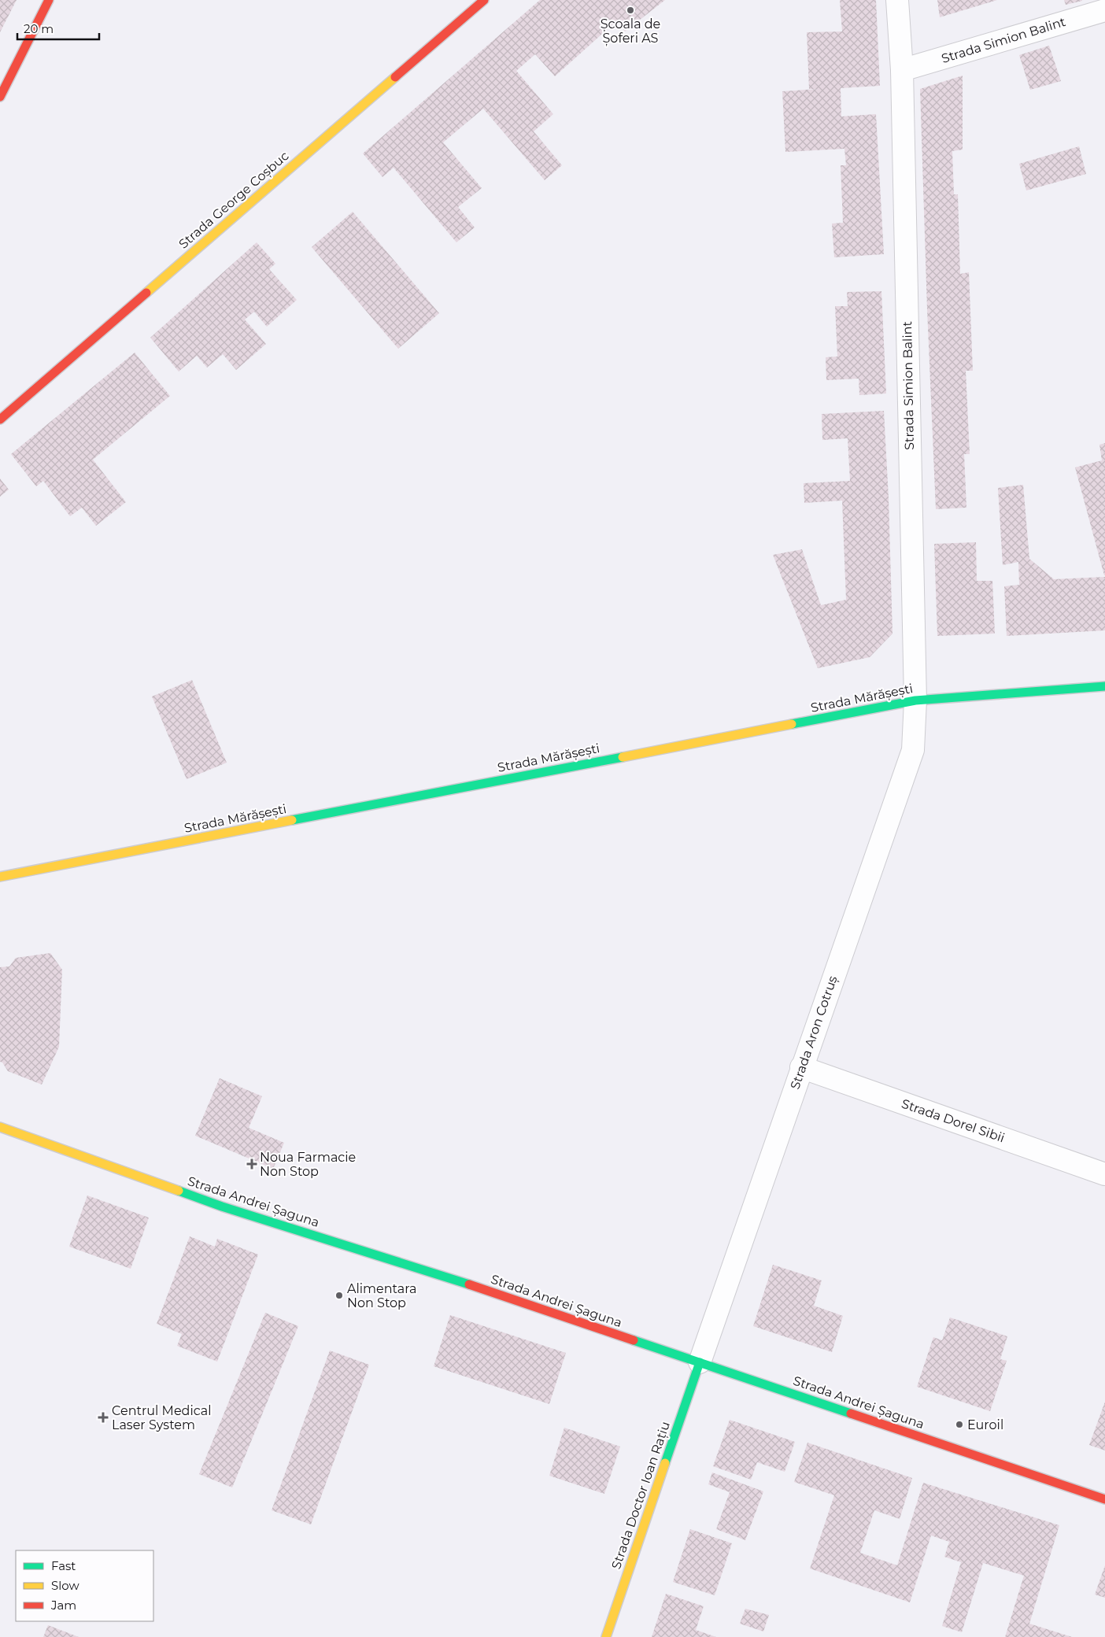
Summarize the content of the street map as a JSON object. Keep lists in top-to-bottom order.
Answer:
{
  "streets": {
    "street": [
      "Strada Simion Balint",
      "Strada George Coșbuc",
      "Strada Mărășești",
      "Strada Aron Cotruș",
      "Strada Dorel Sibii",
      "Strada Andrei Șaguna",
      "Strada Doctor Ioan Rațiu"
    ]
  },
  "crossings": [
    ["Strada Simion Balint", "Strada Mărășești"],
    ["Strada Simion Balint", "Strada Aron Cotruș"],
    ["Strada Mărășești", "Strada Aron Cotruș"],
    ["Strada Aron Cotruș", "Strada Dorel Sibii"],
    ["Strada Aron Cotruș", "Strada Andrei Șaguna"],
    ["Strada Aron Cotruș", "Strada Doctor Ioan Rațiu"],
    ["Strada Andrei Șaguna", "Strada Doctor Ioan Rațiu"]
  ],
  "places": {
    "other": ["Școala de Șoferi AS", "Alimentara Non Stop", "Euroil"],
    "health": ["Noua Farmacie Non Stop", "Centrul Medical Laser System"]
  },
  "legend": ["Fast", "Slow", "Jam"],
  "scale_bar": "20 m"
}
